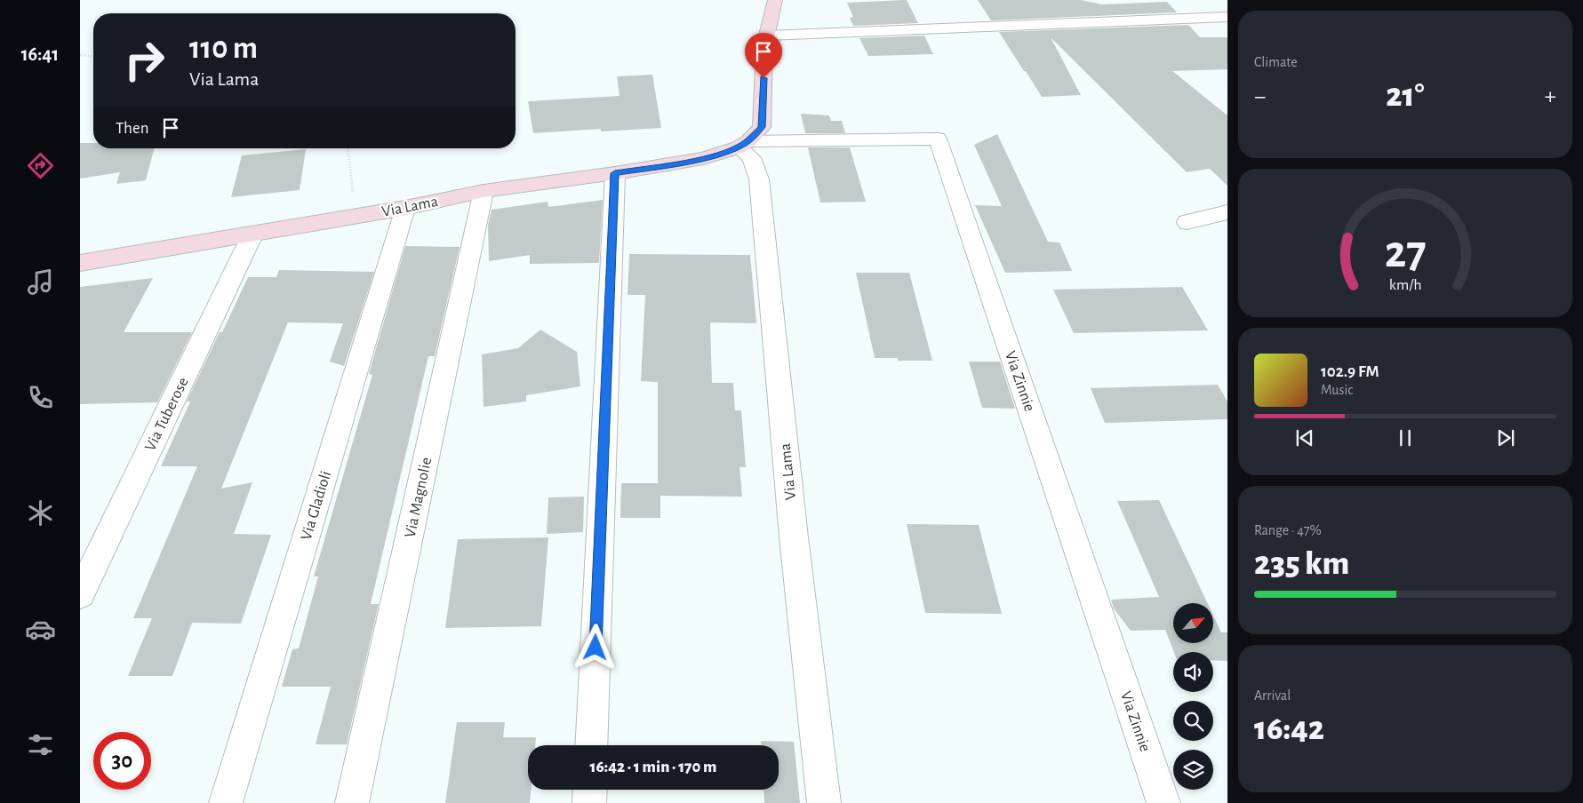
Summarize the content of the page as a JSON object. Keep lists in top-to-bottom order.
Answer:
{
  "streets": {
    "street": [
      "Via Lama",
      "Via Zinnie",
      "Via Tuberose",
      "Via Magnolie",
      "Via Gladioli"
    ]
  },
  "crossings": [
    ["Via Lama", "Via Zinnie"],
    ["Via Lama", "Via Tuberose"],
    ["Via Lama", "Via Magnolie"],
    ["Via Lama", "Via Gladioli"]
  ],
  "north": "top right",
  "page": {
    "tabs": "16:41",
    "tile": [
      "Climate",
      ["Range · 47%", "235 km"],
      ["Arrival", "16:42"]
    ],
    "turn": ["110 m", "Via Lama"],
    "heat": ["−", "21°", "+"],
    "then": "Then",
    "song": ["102.9 FM", "Music"],
    "limit": "30",
    "trip": "16:42 · 1 min · 170 m",
    "gauge": ["27", "km/h"]
  }
}
